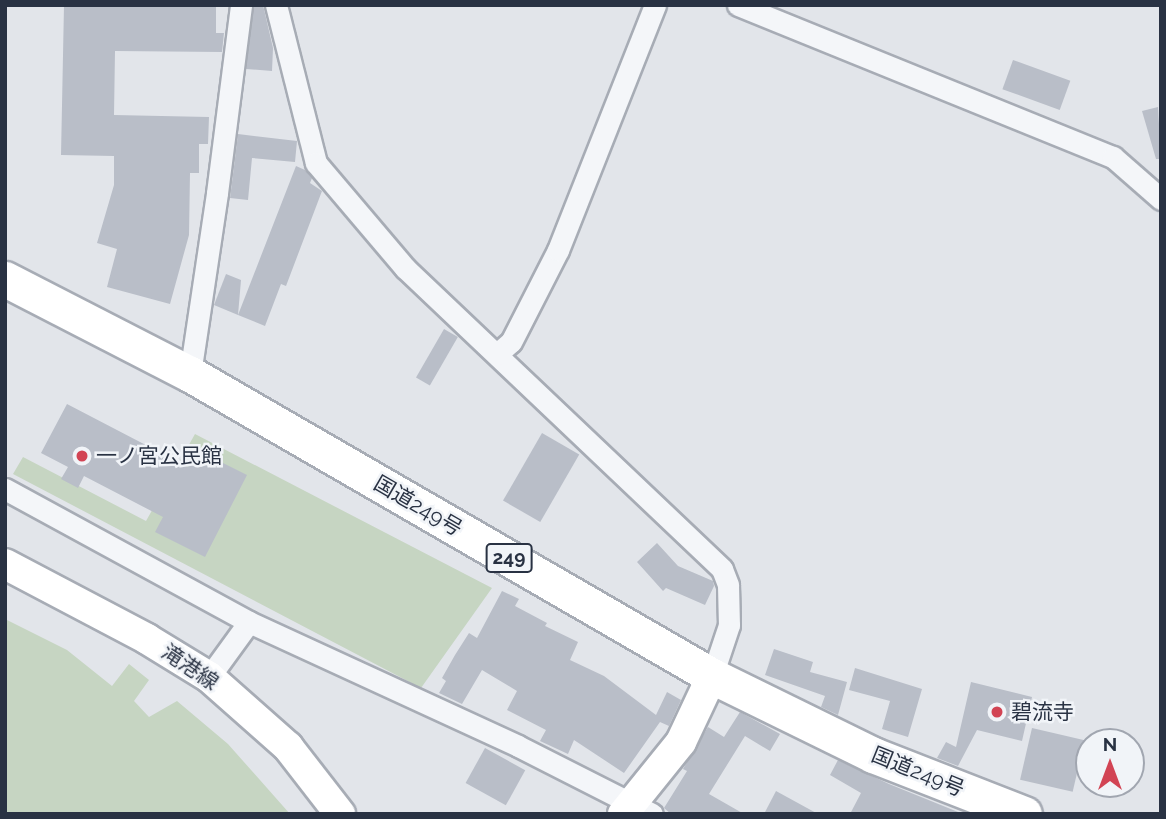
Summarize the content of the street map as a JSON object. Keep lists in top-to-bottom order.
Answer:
{
  "streets": {
    "highway": ["国道249号", "249"],
    "main road": ["滝港線"]
  },
  "places": ["一ノ宮公民館", "碧流寺"],
  "north": "top"
}
